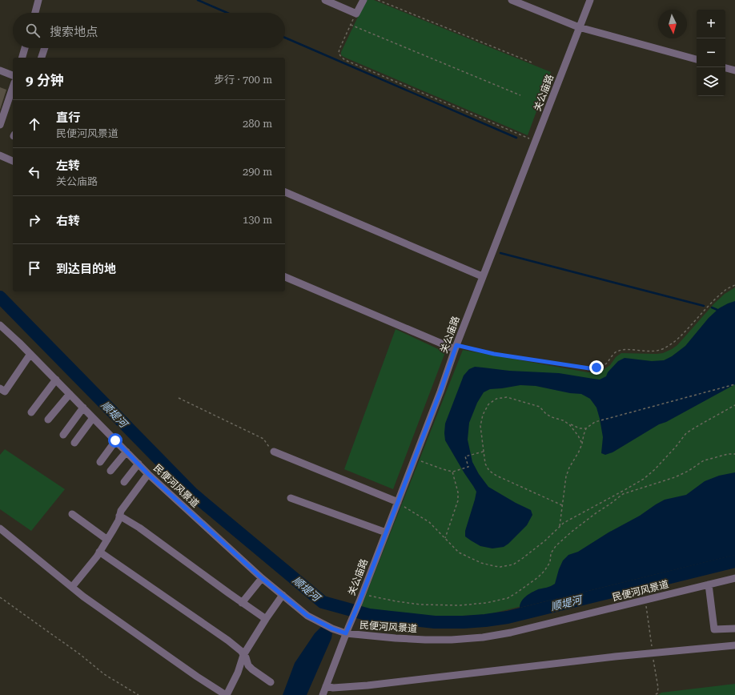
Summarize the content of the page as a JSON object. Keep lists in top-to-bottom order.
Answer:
{
  "streets": {
    "street": ["关公庙路", "民便河风景道"]
  },
  "crossings": [
    ["关公庙路", "民便河风景道"]
  ],
  "water": ["顺堤河"],
  "north": "bottom",
  "page": {
    "map_buttons": ["+", "−"],
    "search": "搜索地点",
    "heading": ["9 分钟", "步行 · 700 m"],
    "list": [
      ["直行", "民便河风景道", "280 m"],
      ["左转", "关公庙路", "290 m"],
      ["右转", "130 m"],
      "到达目的地"
    ]
  }
}
